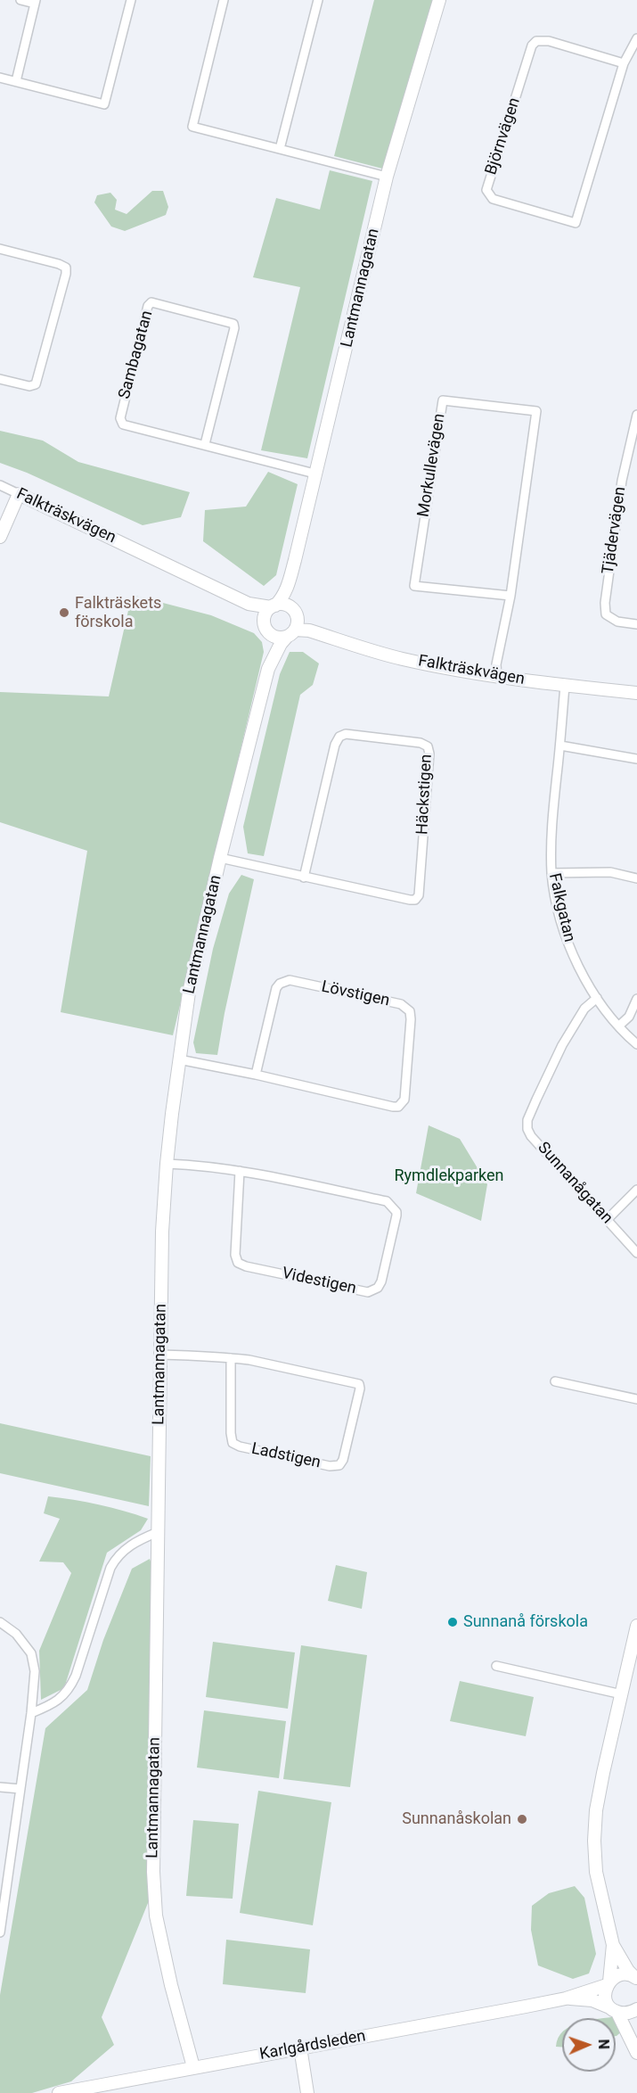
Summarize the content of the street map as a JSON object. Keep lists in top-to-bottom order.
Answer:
{
  "streets": {
    "street": [
      "Björnvägen",
      "Lantmannagatan",
      "Sambagatan",
      "Morkullevägen",
      "Falkträskvägen",
      "Tjädervägen",
      "Häckstigen",
      "Falkgatan",
      "Lövstigen",
      "Sunnanågatan",
      "Videstigen",
      "Ladstigen",
      "Karlgårdsleden"
    ]
  },
  "crossings": [
    ["Lantmannagatan", "Falkträskvägen"],
    ["Lantmannagatan", "Häckstigen"],
    ["Lantmannagatan", "Lövstigen"],
    ["Lantmannagatan", "Videstigen"],
    ["Lantmannagatan", "Ladstigen"],
    ["Lantmannagatan", "Karlgårdsleden"],
    ["Morkullevägen", "Falkträskvägen"],
    ["Falkträskvägen", "Falkgatan"],
    ["Falkgatan", "Sunnanågatan"]
  ],
  "parks": ["Rymdlekparken"],
  "places": ["Falkträskets förskola", "Sunnanå förskola", "Sunnanåskolan"],
  "north": "right"
}
